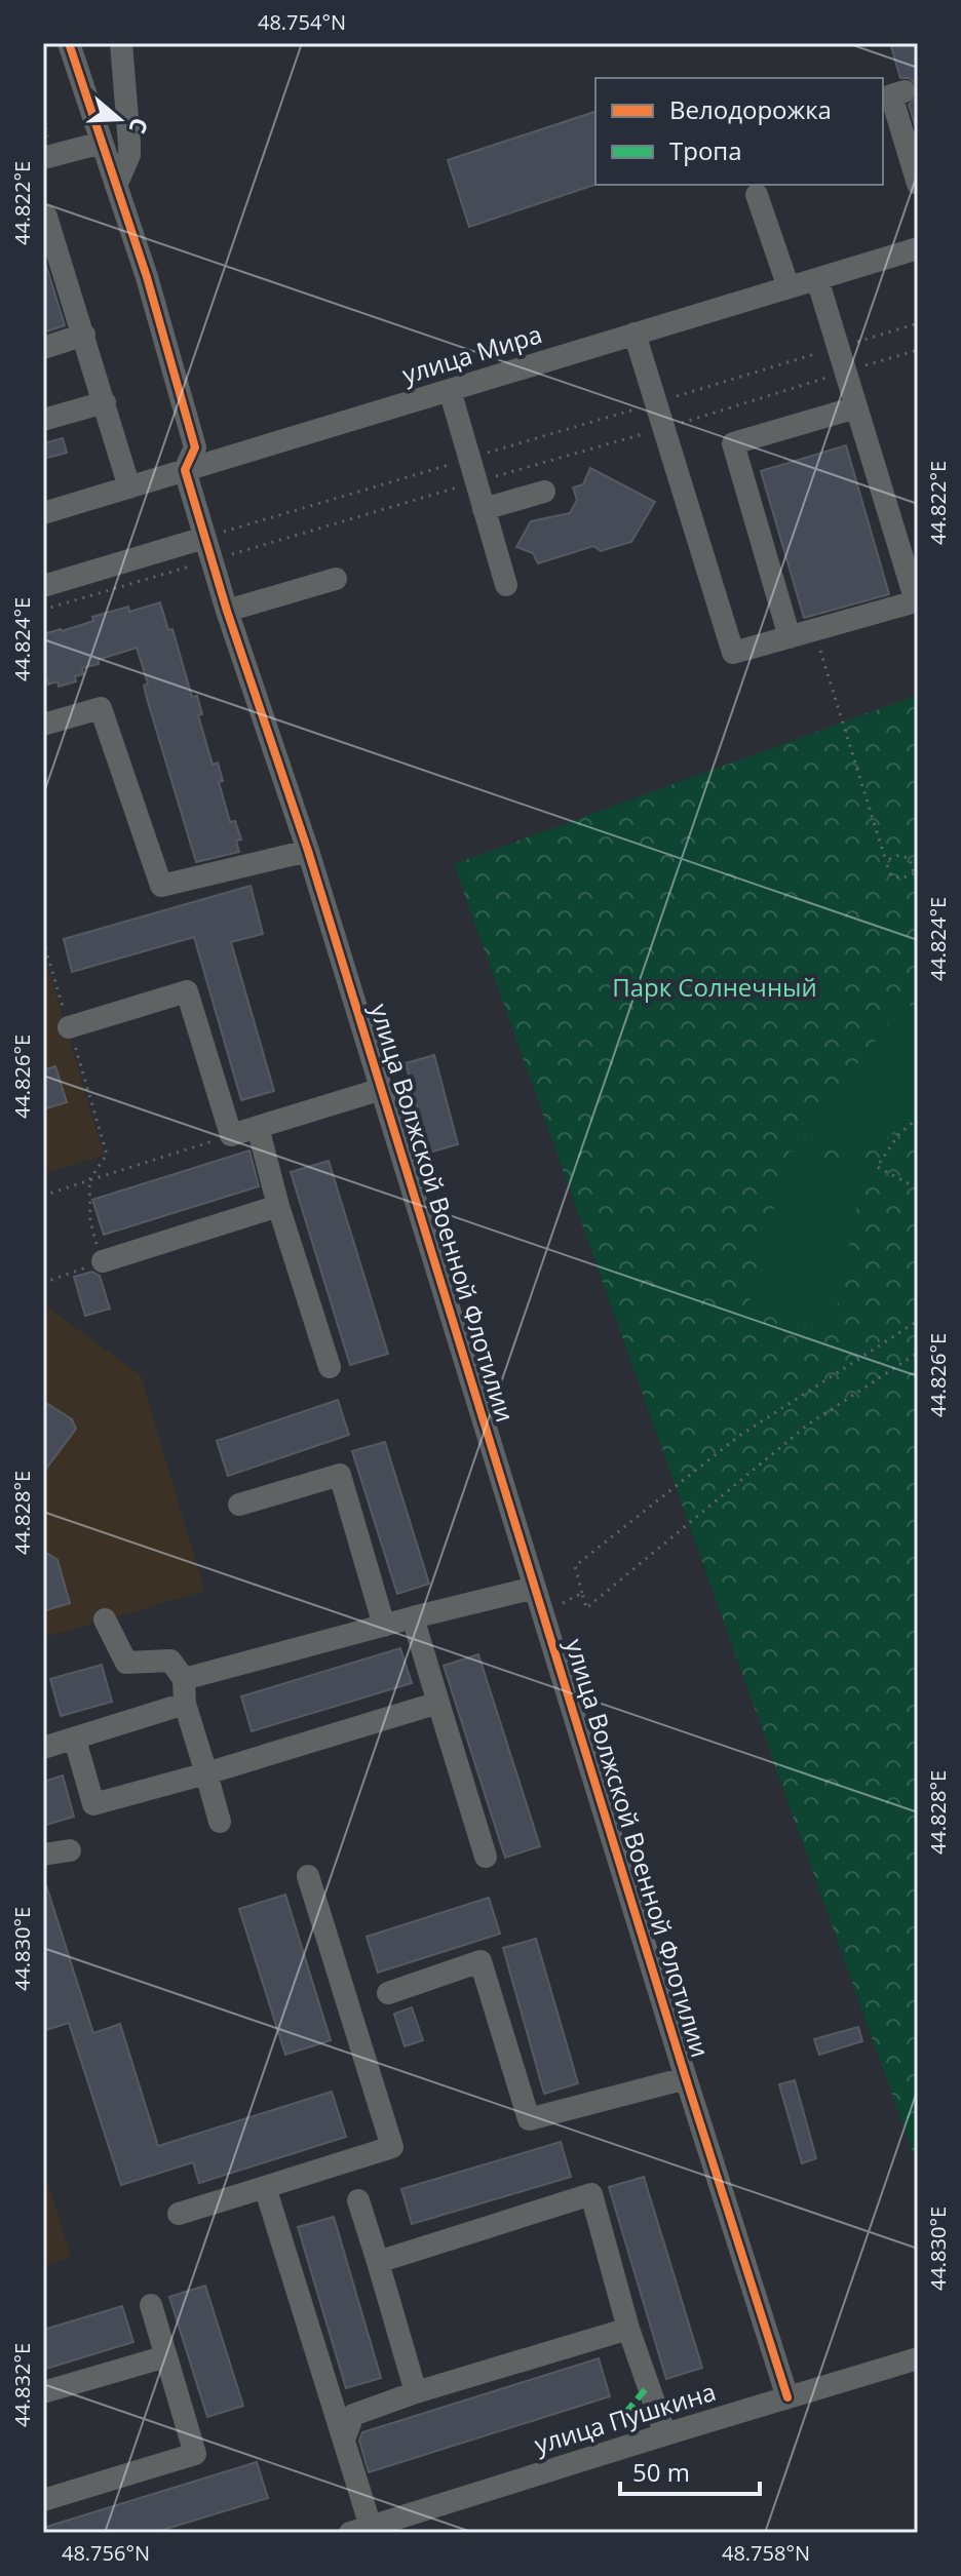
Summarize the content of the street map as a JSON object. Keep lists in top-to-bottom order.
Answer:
{
  "streets": {
    "street": ["улица Мира", "улица Волжской Военной Флотилии", "улица Пушкина"]
  },
  "crossings": [
    ["улица Мира", "улица Волжской Военной Флотилии"],
    ["улица Волжской Военной Флотилии", "улица Пушкина"]
  ],
  "parks": ["Парк Солнечный"],
  "legend": ["Велодорожка", "Тропа"],
  "scale_bar": "50 m",
  "north": "right",
  "coordinates": [
    "48.754°N",
    "44.822°E",
    "44.824°E",
    "44.826°E",
    "44.828°E",
    "44.830°E",
    "44.832°E",
    "48.756°N",
    "48.758°N"
  ]
}
